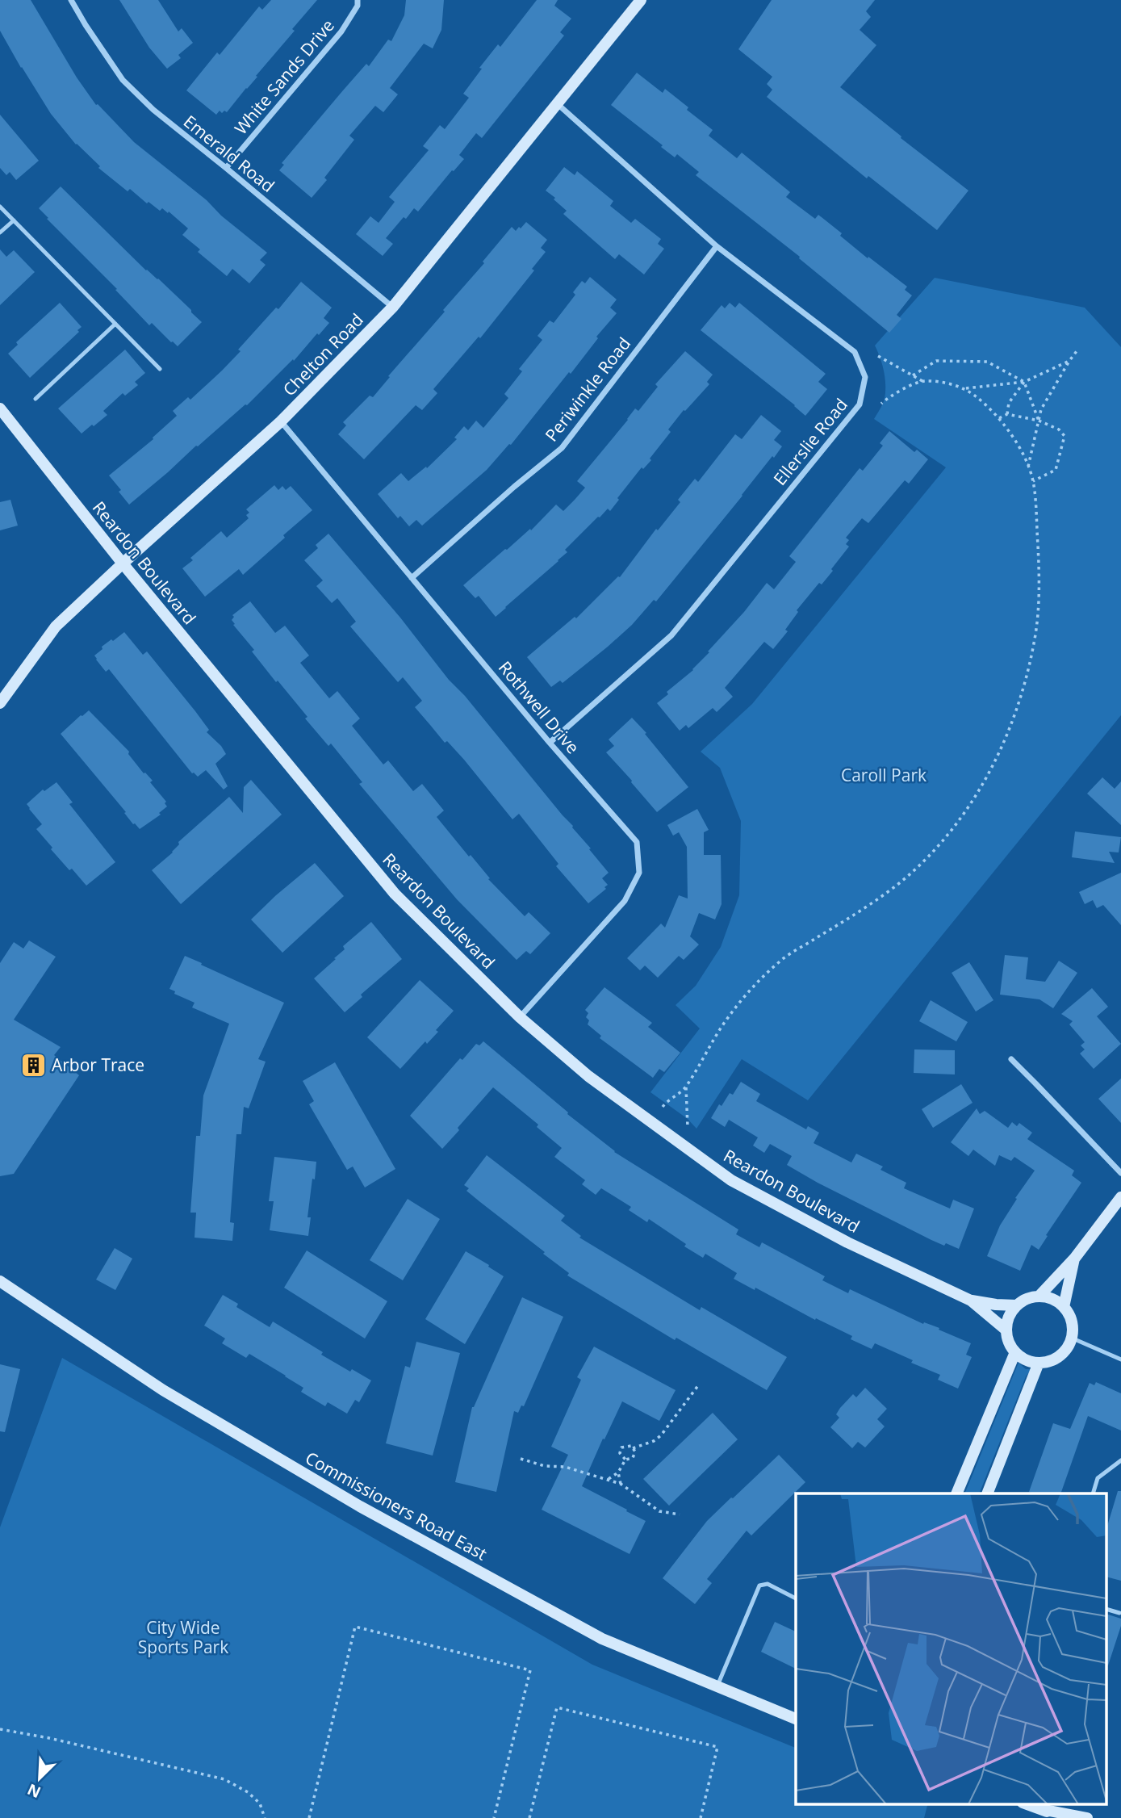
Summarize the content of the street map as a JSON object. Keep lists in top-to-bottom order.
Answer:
{
  "streets": {
    "street": [
      "White Sands Drive",
      "Emerald Road",
      "Chelton Road",
      "Periwinkle Road",
      "Ellerslie Road",
      "Reardon Boulevard",
      "Rothwell Drive",
      "Commissioners Road East"
    ]
  },
  "crossings": [
    ["White Sands Drive", "Emerald Road"],
    ["Emerald Road", "Chelton Road"],
    ["Chelton Road", "Ellerslie Road"],
    ["Chelton Road", "Reardon Boulevard"],
    ["Chelton Road", "Rothwell Drive"],
    ["Periwinkle Road", "Ellerslie Road"],
    ["Periwinkle Road", "Rothwell Drive"],
    ["Ellerslie Road", "Rothwell Drive"],
    ["Reardon Boulevard", "Rothwell Drive"]
  ],
  "parks": ["Caroll Park", "City Wide Sports Park"],
  "places": {
    "building": ["Arbor Trace"]
  },
  "north": "bottom left"
}
